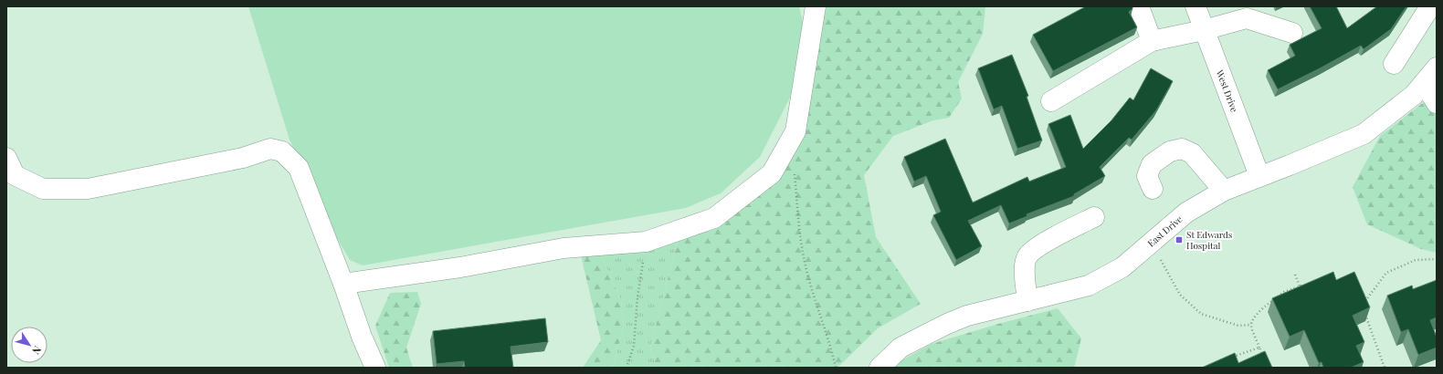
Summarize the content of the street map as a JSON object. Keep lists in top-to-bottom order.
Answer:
{
  "streets": {
    "street": ["West Drive", "East Drive"]
  },
  "crossings": [
    ["West Drive", "East Drive"]
  ],
  "places": {
    "transit": ["St Edwards Hospital"]
  },
  "north": "bottom right"
}
